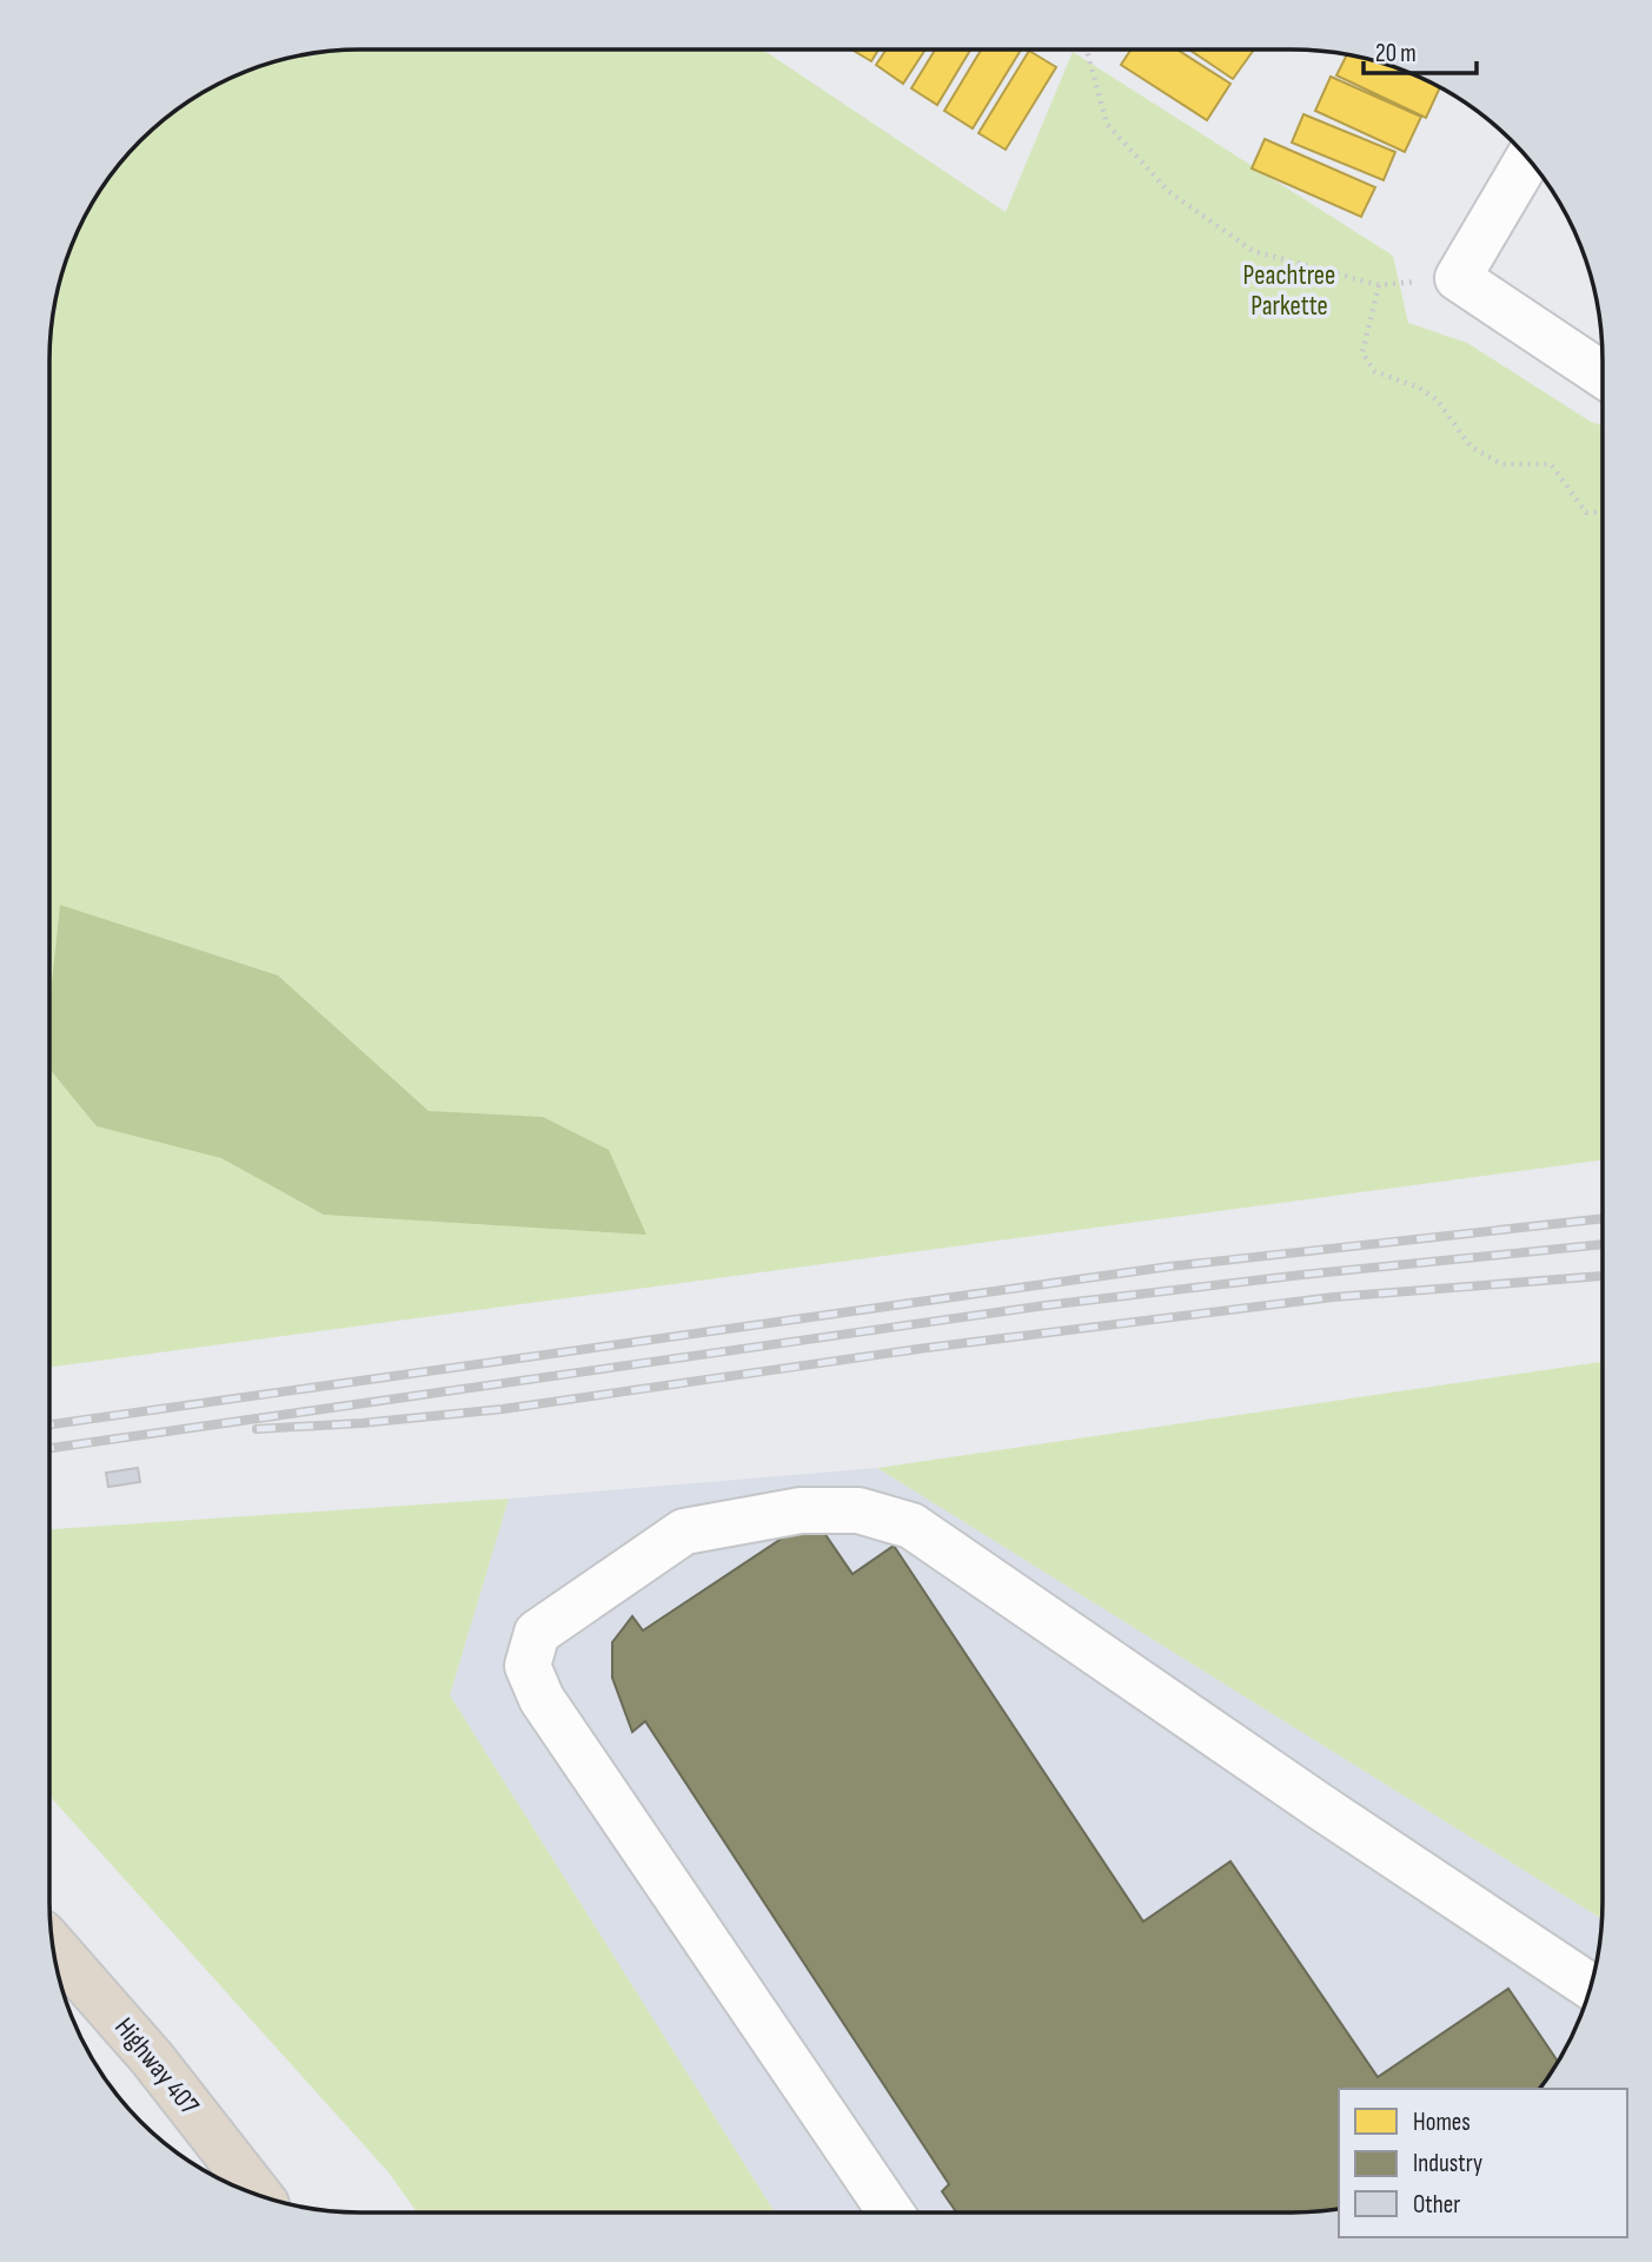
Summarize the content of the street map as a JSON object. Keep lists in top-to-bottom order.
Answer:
{
  "streets": {
    "highway": ["Highway 407"]
  },
  "parks": ["Peachtree Parkette"],
  "legend": ["Homes", "Industry", "Other"],
  "scale_bar": "20 m"
}
